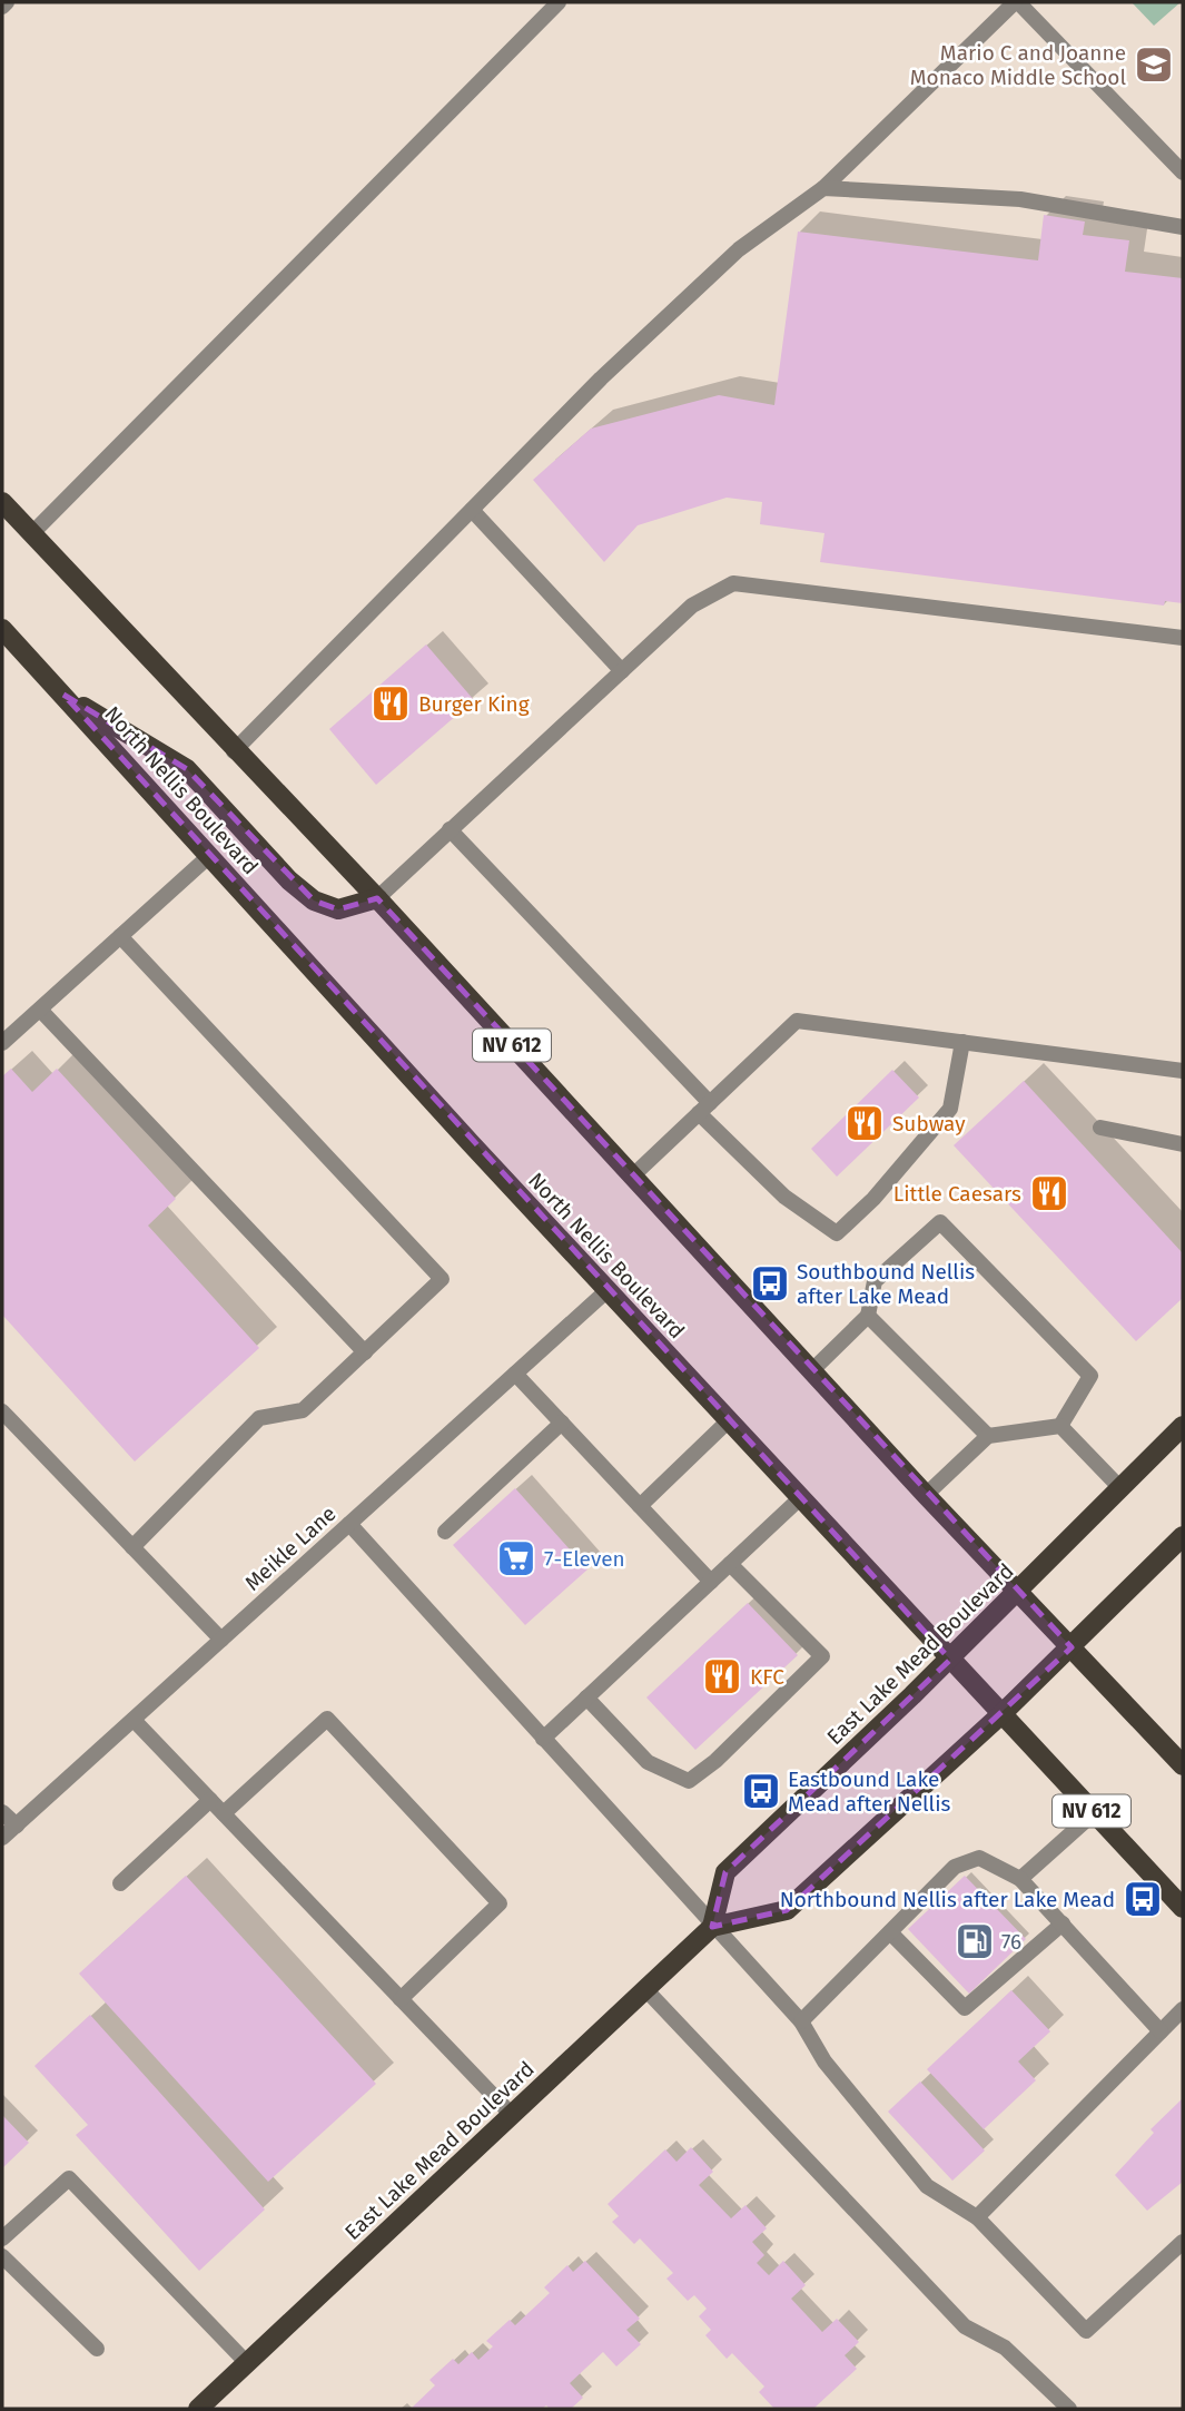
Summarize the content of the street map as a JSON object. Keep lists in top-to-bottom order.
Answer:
{
  "streets": {
    "main road": ["North Nellis Boulevard", "NV 612", "East Lake Mead Boulevard"],
    "street": ["Meikle Lane"]
  },
  "crossings": [
    ["North Nellis Boulevard", "Meikle Lane"],
    ["North Nellis Boulevard", "East Lake Mead Boulevard"],
    ["NV 612", "East Lake Mead Boulevard"]
  ],
  "places": {
    "school or university": ["Mario C and Joanne Monaco Middle School"],
    "restaurant": [
      "Burger King",
      "Subway",
      "Little Caesars",
      "KFC"
    ],
    "bus stop": ["Southbound Nellis after Lake Mead", "Eastbound Lake Mead after Nellis", "Northbound Nellis after Lake Mead"],
    "supermarket": ["7-Eleven"],
    "fuel station": ["76"]
  }
}
